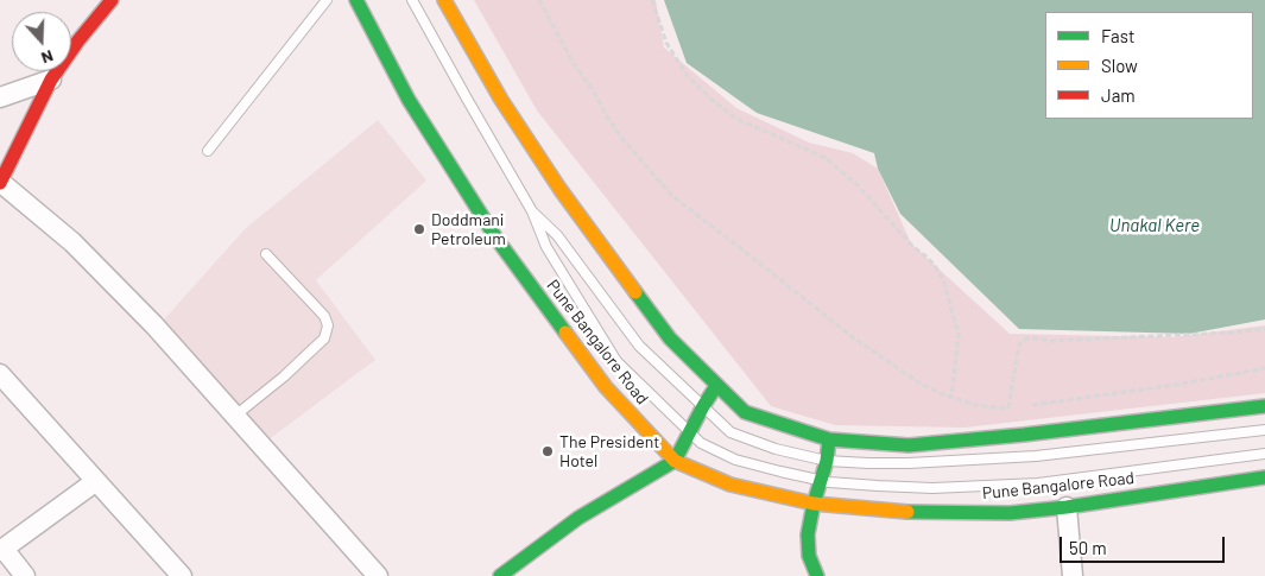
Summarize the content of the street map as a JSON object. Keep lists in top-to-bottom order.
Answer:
{
  "streets": {
    "main road": ["Pune Bangalore Road"]
  },
  "water": ["Unakal Kere"],
  "places": ["Doddmani Petroleum", "The President Hotel"],
  "legend": ["Fast", "Slow", "Jam"],
  "scale_bar": "50 m",
  "north": "bottom"
}
